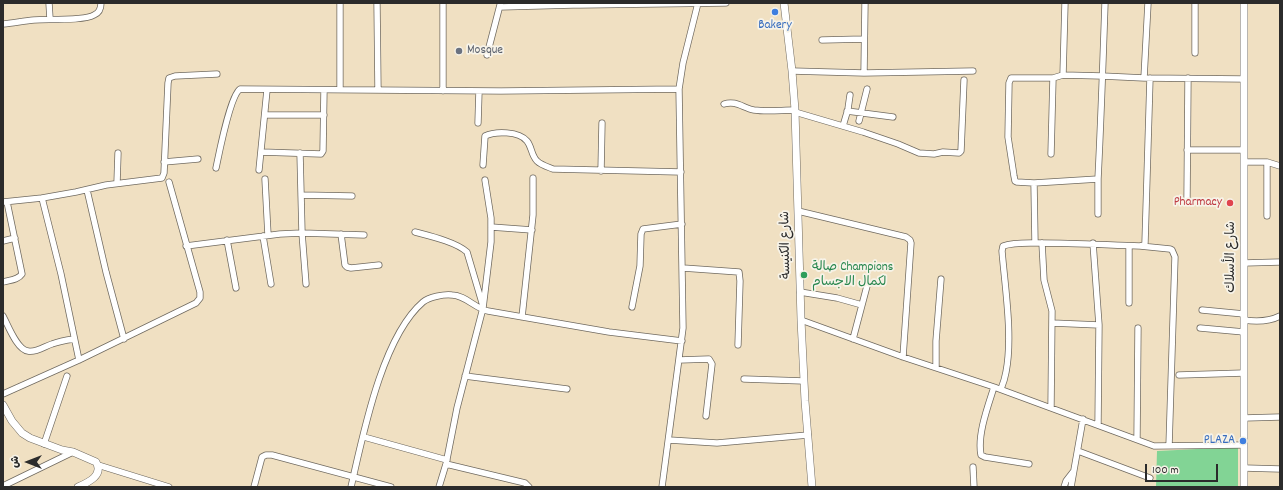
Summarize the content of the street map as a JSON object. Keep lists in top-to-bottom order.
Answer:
{
  "streets": {
    "street": ["شارع الكنيسة", "شارع الأسلاك"]
  },
  "places": [
    "Bakery",
    "Mosque",
    "Pharmacy",
    "صالة Champions لكمال الاجسام",
    "PLAZA"
  ],
  "scale_bar": "100 m",
  "north": "left"
}
